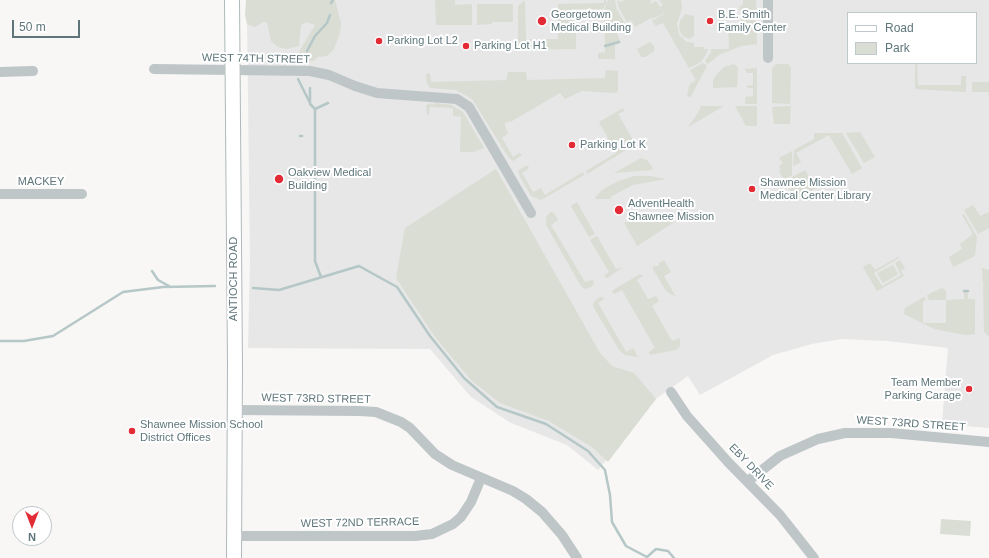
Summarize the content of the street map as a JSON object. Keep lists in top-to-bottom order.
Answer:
{
  "streets": {
    "main road": ["ANTIOCH ROAD"],
    "street": [
      "WEST 74TH STREET",
      "MACKEY",
      "WEST 73RD STREET",
      "EBY DRIVE",
      "WEST 72ND TERRACE"
    ]
  },
  "crossings": [
    ["WEST 74TH STREET", "ANTIOCH ROAD"],
    ["ANTIOCH ROAD", "WEST 73RD STREET"],
    ["ANTIOCH ROAD", "WEST 72ND TERRACE"],
    ["WEST 73RD STREET", "EBY DRIVE"],
    ["WEST 73RD STREET", "WEST 72ND TERRACE"]
  ],
  "places": [
    "Georgetown Medical Building",
    "B.E. Smith Family Center",
    "Parking Lot L2",
    "Parking Lot H1",
    "Parking Lot K",
    "Oakview Medical Building",
    "Shawnee Mission Medical Center Library",
    "AdventHealth Shawnee Mission",
    "Team Member Parking Carage",
    "Shawnee Mission School District Offices"
  ],
  "legend": ["Road", "Park"],
  "scale_bar": "50 m",
  "north": "bottom"
}
